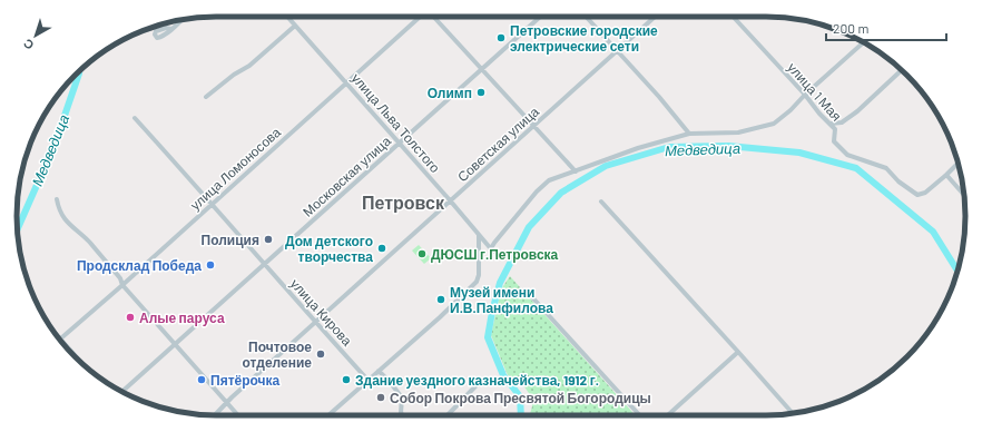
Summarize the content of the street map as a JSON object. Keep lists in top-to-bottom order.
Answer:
{
  "streets": {
    "street": [
      "улица 1 Мая",
      "улица Льва Толстого",
      "Советская улица",
      "улица Ломоносова",
      "Московская улица",
      "улица Кирова"
    ]
  },
  "crossings": [
    ["улица Льва Толстого", "Советская улица"],
    ["улица Льва Толстого", "улица Ломоносова"],
    ["улица Льва Толстого", "Московская улица"],
    ["Советская улица", "улица Кирова"],
    ["улица Ломоносова", "улица Кирова"],
    ["Московская улица", "улица Кирова"]
  ],
  "districts": ["Петровск"],
  "water": ["Медведица"],
  "places": [
    "Петровские городские электрические сети",
    "Олимп",
    "Полиция",
    "Дом детского творчества",
    "ДЮСШ г.Петровска",
    "Продсклад Победа",
    "Музей имени И.В.Панфилова",
    "Алые паруса",
    "Почтовое отделение",
    "Пятёрочка",
    "Здание уездного казначейства, 1912 г.",
    "Собор Покрова Пресвятой Богородицы"
  ],
  "scale_bar": "200 m",
  "north": "bottom left"
}
